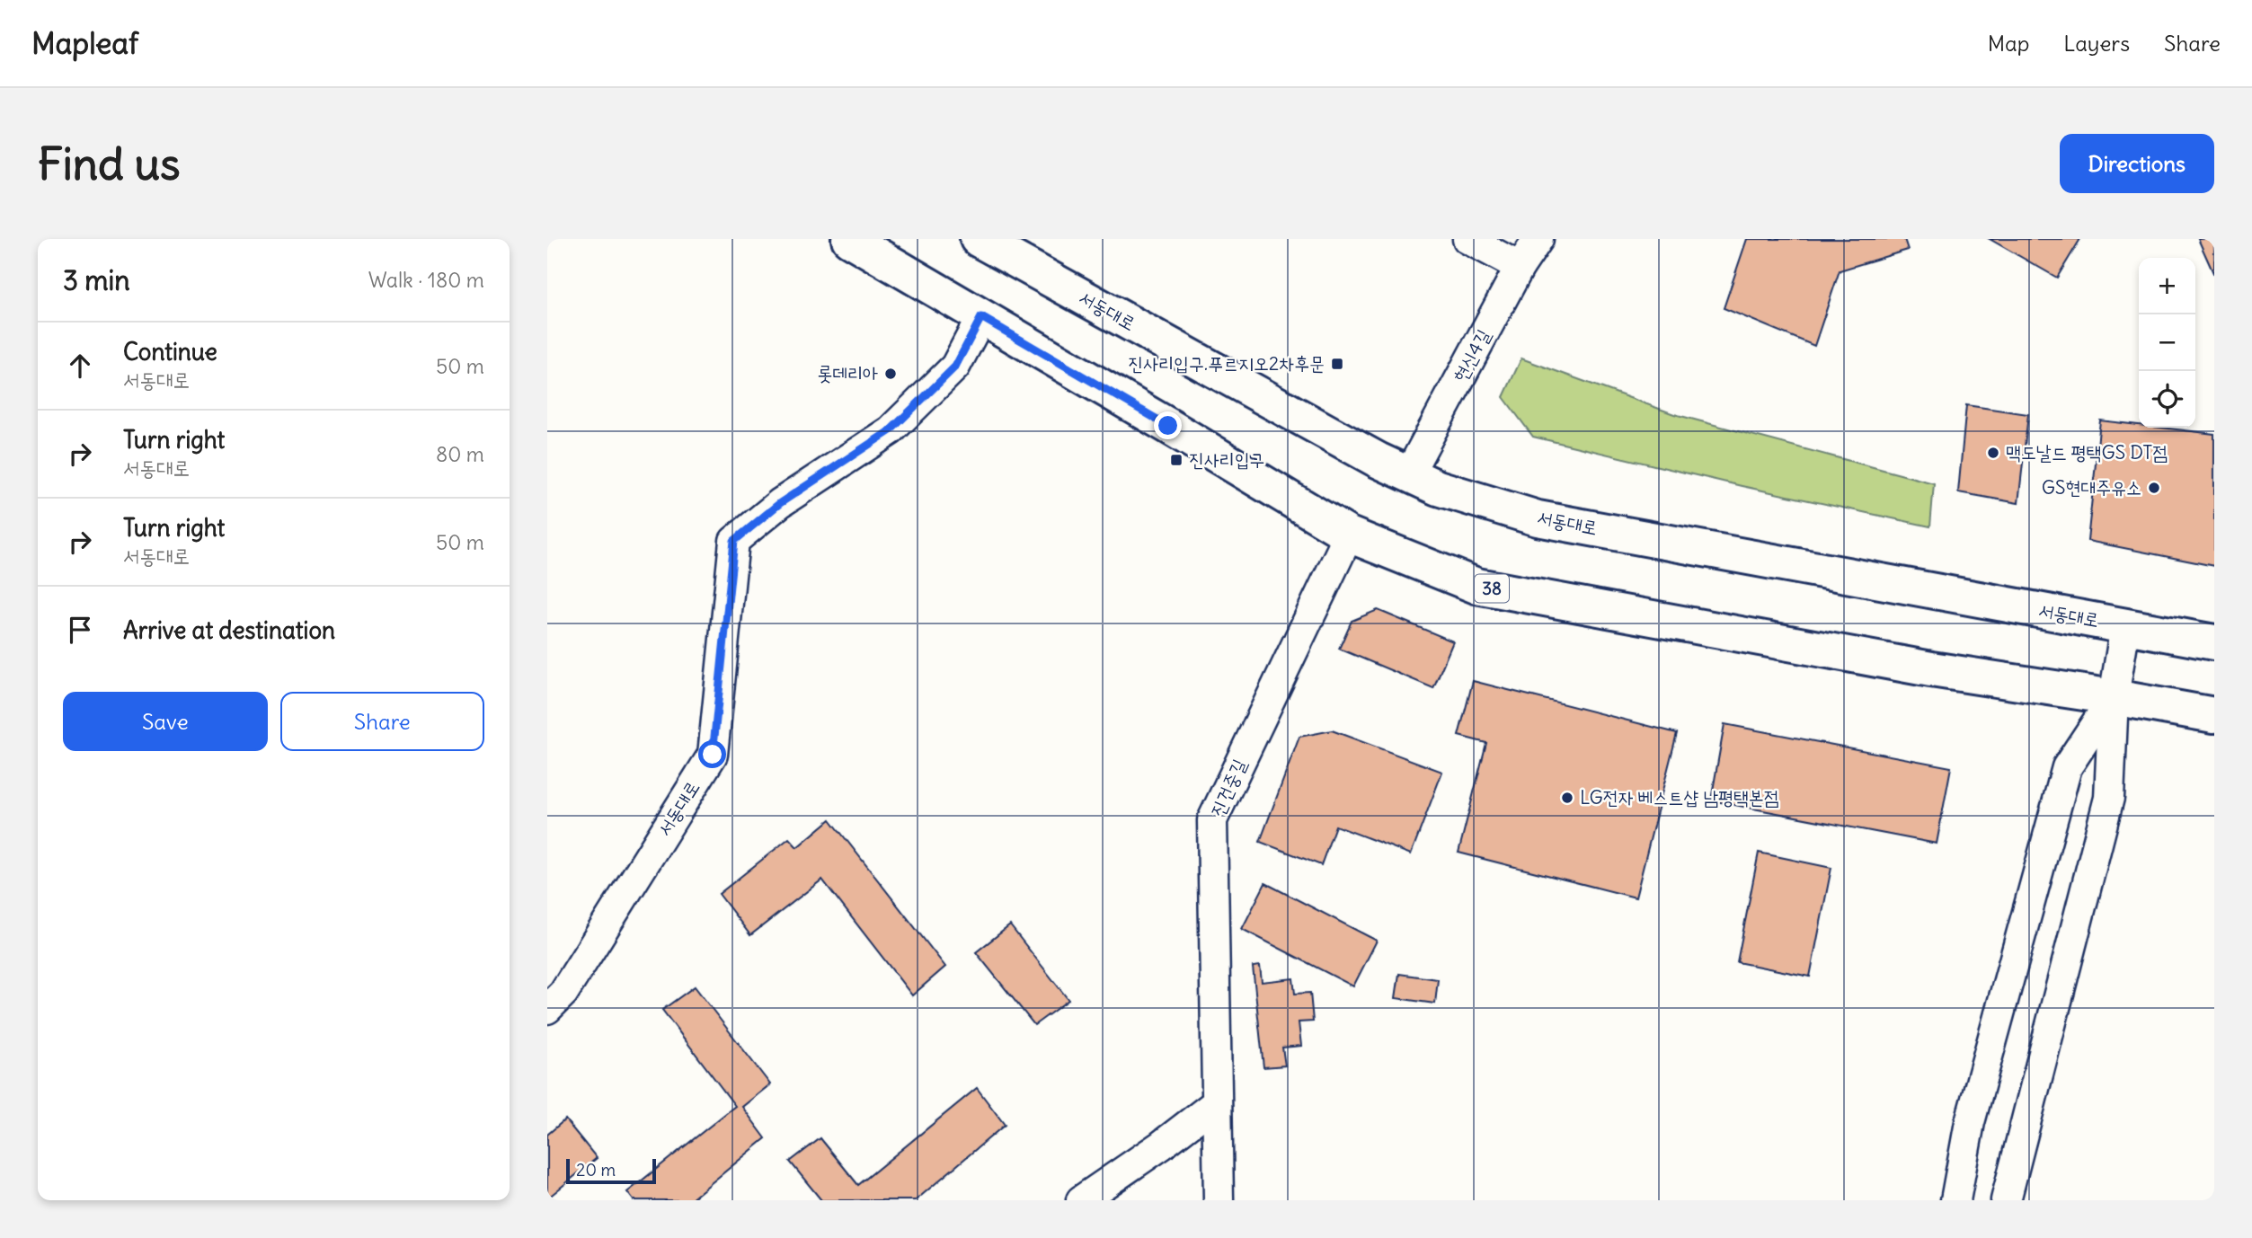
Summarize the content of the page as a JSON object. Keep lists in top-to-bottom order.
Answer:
{
  "streets": {
    "main road": ["서동대로", "38"],
    "street": ["현신4길", "진건중길"]
  },
  "crossings": [
    ["서동대로", "현신4길"],
    ["서동대로", "38"],
    ["38", "진건중길"]
  ],
  "places": {
    "transit": ["진사리입구.푸르지오2차후문", "진사리입구"],
    "other": [
      "롯데리아",
      "맥도날드 평택GS DT점",
      "GS현대주유소",
      "LG전자 베스트샵 남평택본점"
    ]
  },
  "scale_bar": "20 m",
  "page": {
    "header": "Mapleaf",
    "nav": ["Map", "Layers", "Share"],
    "buttons": [
      "Directions",
      ["Save", "Share"]
    ],
    "title": "Find us",
    "heading": ["3 min", "Walk · 180 m"],
    "map_buttons": ["+", "−"],
    "list": [
      ["Continue", "서동대로", "50 m"],
      ["Turn right", "서동대로", "80 m"],
      ["Turn right", "서동대로", "50 m"],
      "Arrive at destination"
    ],
    "scale": "20 m"
  }
}
